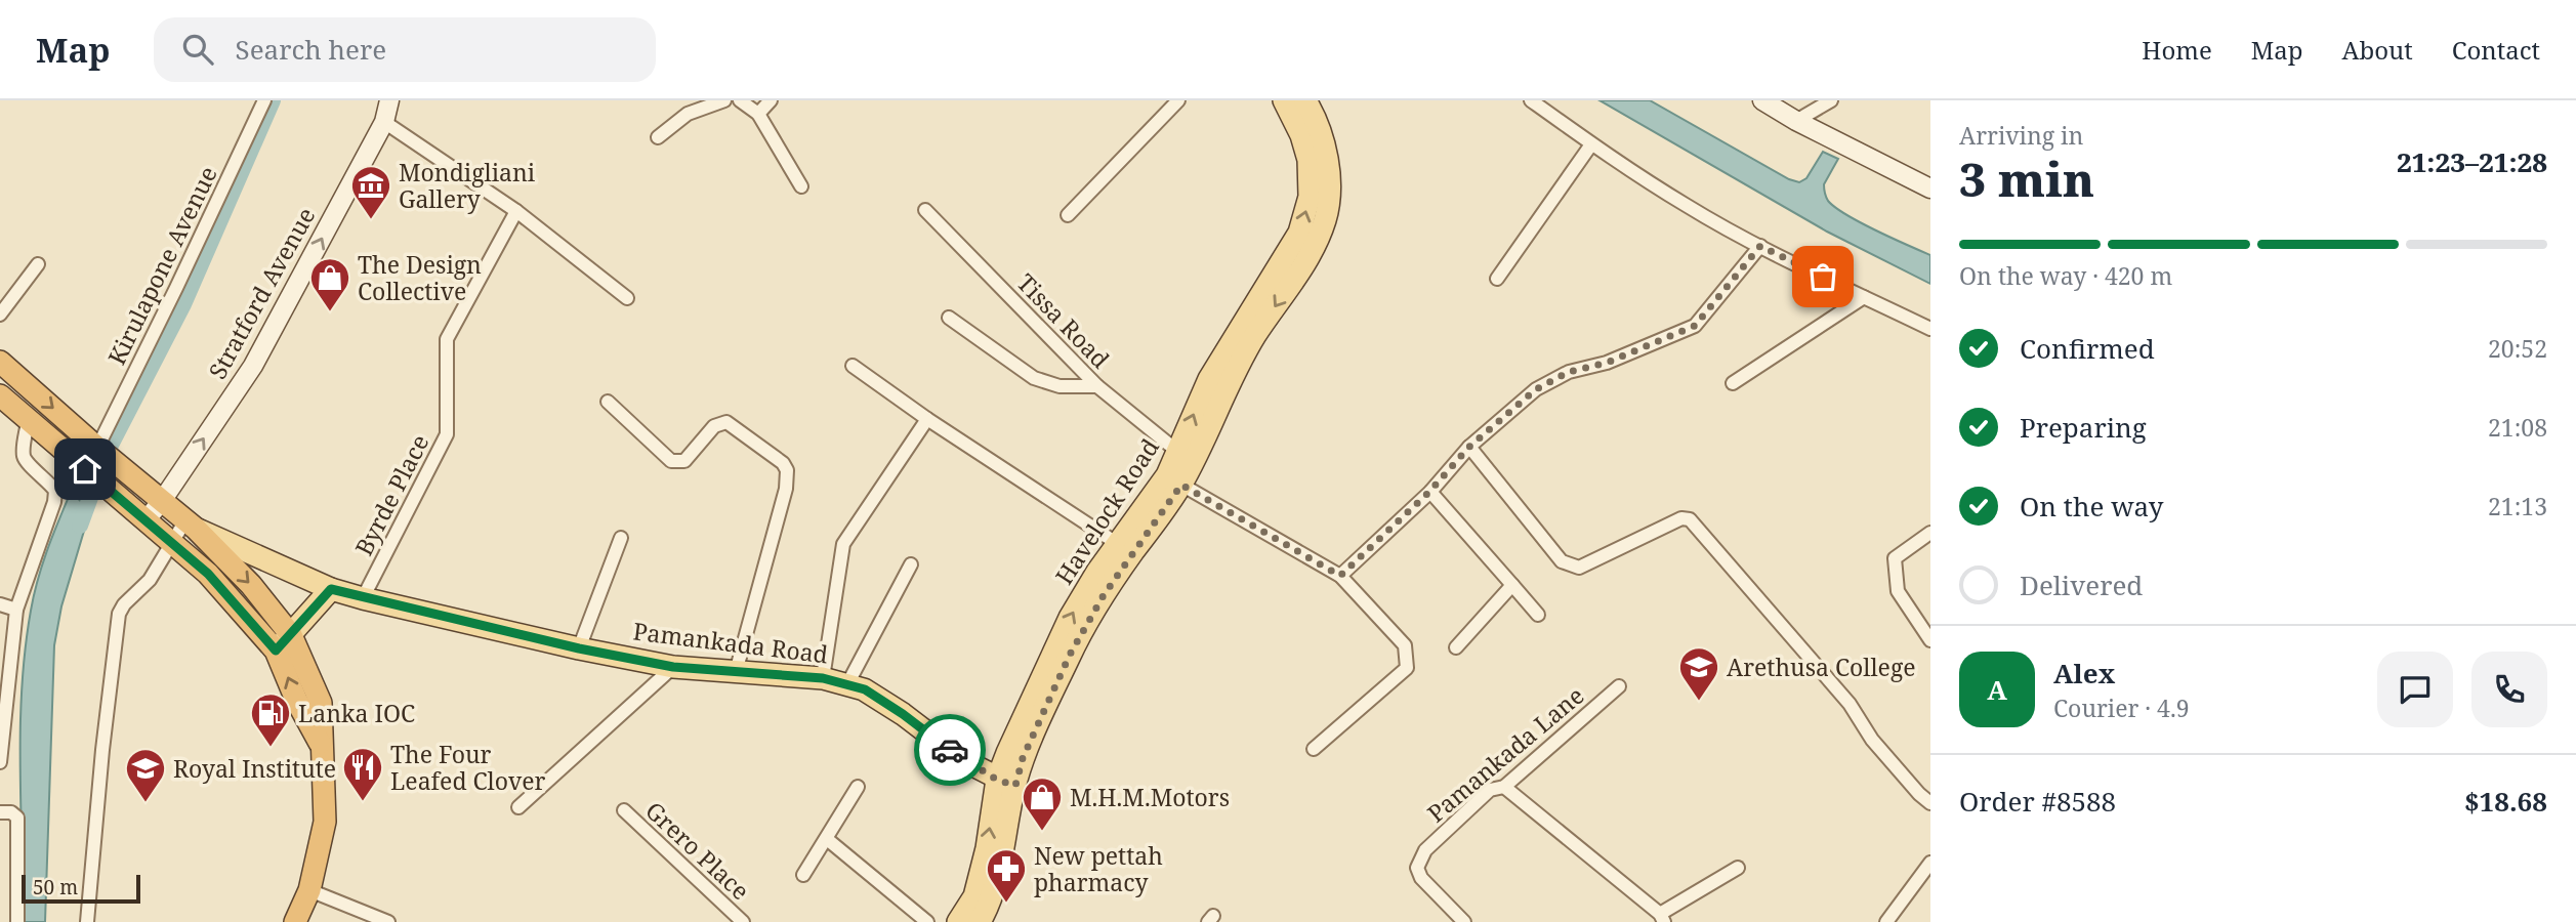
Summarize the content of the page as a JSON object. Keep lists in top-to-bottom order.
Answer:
{
  "streets": {
    "main road": ["Stratford Avenue", "Havelock Road", "Pamankada Road"],
    "street": [
      "Kirulapone Avenue",
      "Tissa Road",
      "Byrde Place",
      "Pamankada Lane",
      "Grero Place"
    ]
  },
  "crossings": [
    ["Tissa Road", "Havelock Road"],
    ["Byrde Place", "Pamankada Road"],
    ["Havelock Road", "Pamankada Road"]
  ],
  "one_way": ["Stratford Avenue"],
  "places": {
    "museum": ["Mondigliani Gallery"],
    "shop": ["The Design Collective", "M.H.M.Motors"],
    "school or university": ["Arethusa College", "Royal Institute"],
    "fuel station": ["Lanka IOC"],
    "restaurant": ["The Four Leafed Clover"],
    "pharmacy": ["New pettah pharmacy"]
  },
  "scale_bar": "50 m",
  "page": {
    "header": "Map",
    "search": "Search here",
    "nav": [
      "Home",
      "Map",
      "About",
      "Contact"
    ],
    "heading": ["3 min", "Arriving in", "21:23–21:28"],
    "panel": [
      "Alex",
      "Courier · 4.9",
      "Order #8588",
      "$18.68"
    ],
    "bar": "On the way · 420 m",
    "list": [
      ["Confirmed", "20:52"],
      ["Preparing", "21:08"],
      ["On the way", "21:13"],
      "Delivered"
    ],
    "round": "A",
    "scale": "50 m"
  }
}
